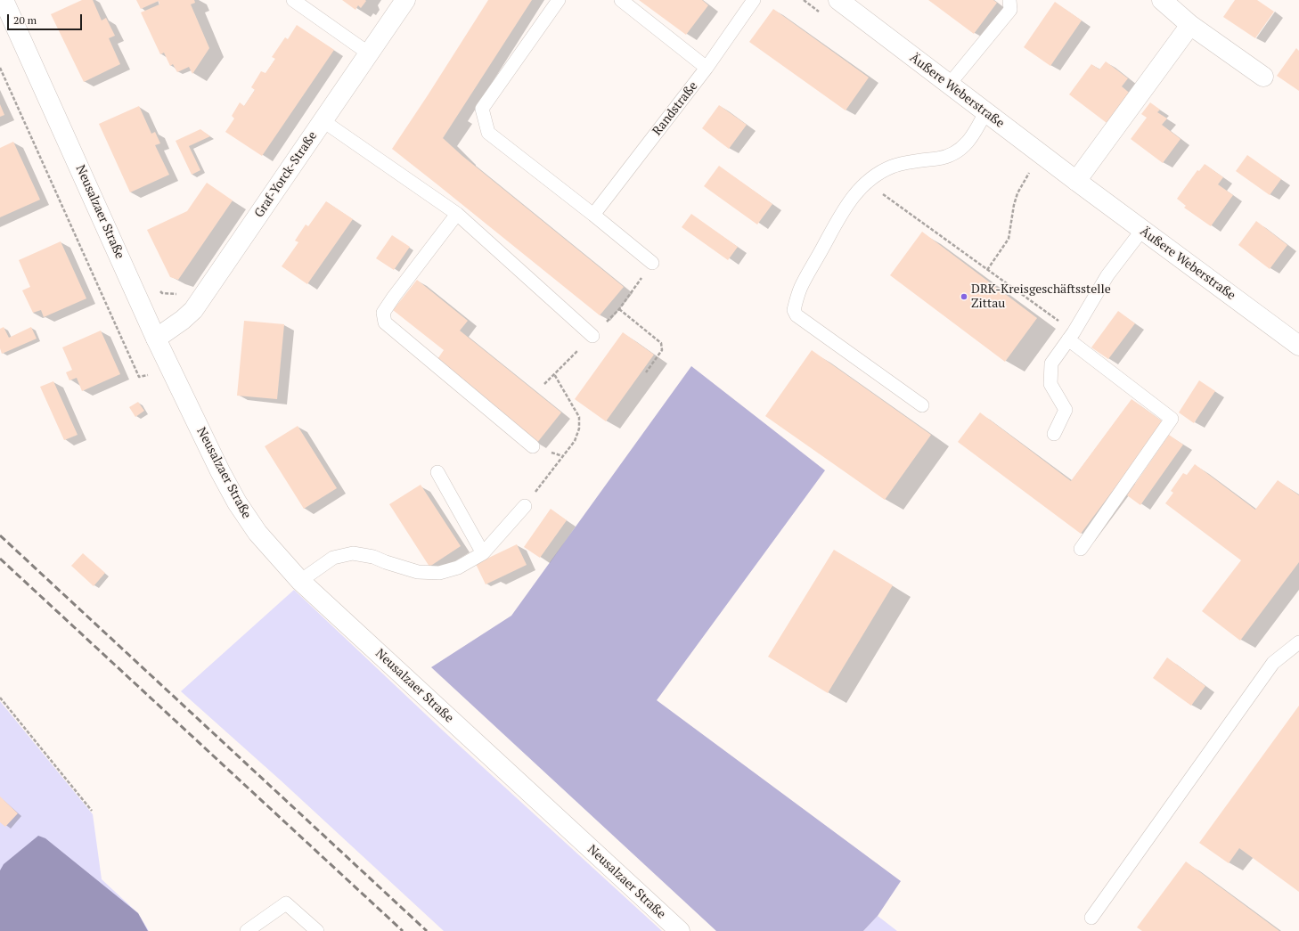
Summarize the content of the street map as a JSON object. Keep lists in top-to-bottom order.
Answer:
{
  "streets": {
    "main road": ["Äußere Weberstraße", "Graf-Yorck-Straße", "Neusalzaer Straße"],
    "lane": ["Randstraße"]
  },
  "crossings": [
    ["Graf-Yorck-Straße", "Neusalzaer Straße"]
  ],
  "places": ["DRK-Kreisgeschäftsstelle Zittau"],
  "scale_bar": "20 m"
}
